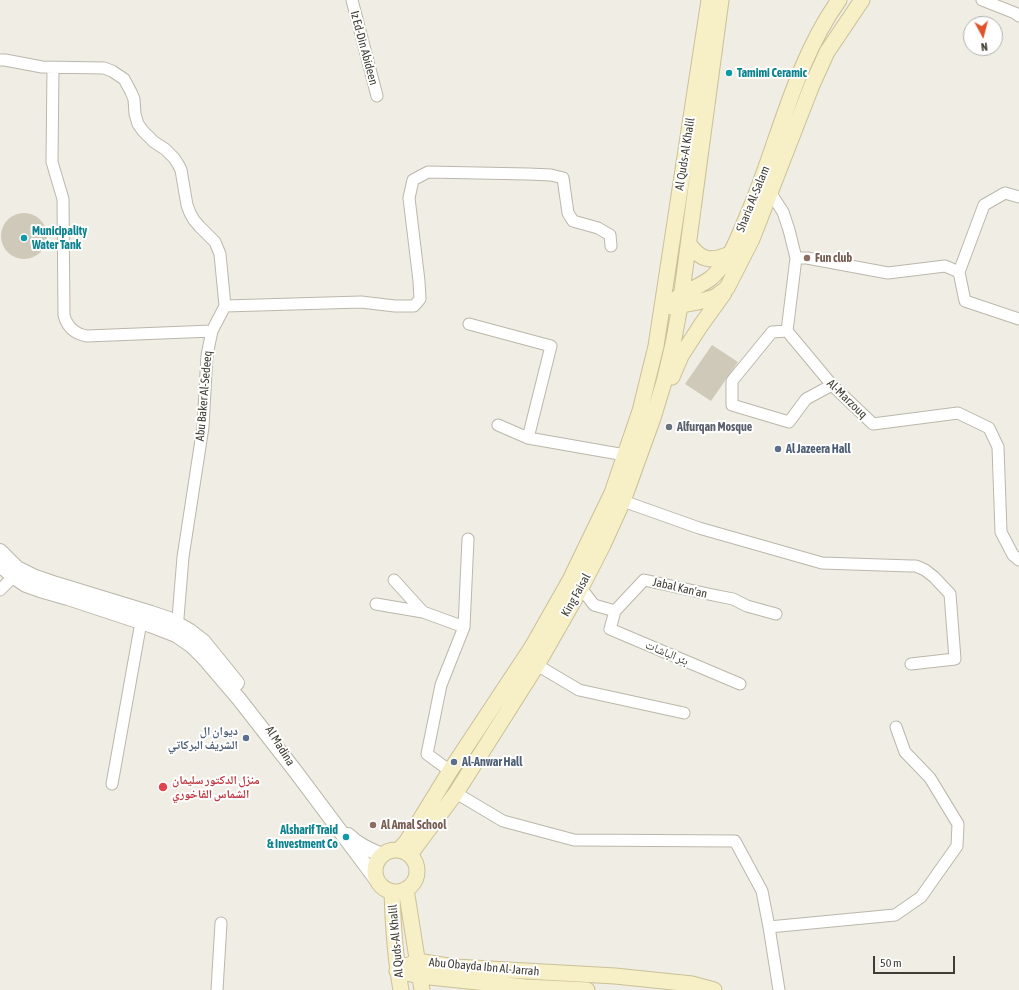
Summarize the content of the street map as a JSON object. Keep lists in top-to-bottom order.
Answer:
{
  "streets": {
    "main road": [
      "Al Quds-Al Khalil",
      "Sharia Al-Salam",
      "King Faisal",
      "Abu Obayda Ibn Al-Jarrah"
    ],
    "street": [
      "Iz Ed-Din Abideen",
      "Abu Baker Al-Sedeeq",
      "Al-Marzouq",
      "Jabal Kan'an",
      "بئر الباشات",
      "Al Madina"
    ]
  },
  "crossings": [
    ["Al Quds-Al Khalil", "Sharia Al-Salam"],
    ["Al Quds-Al Khalil", "King Faisal"],
    ["Al Quds-Al Khalil", "Abu Obayda Ibn Al-Jarrah"],
    ["Sharia Al-Salam", "King Faisal"],
    ["Abu Baker Al-Sedeeq", "Al Madina"],
    ["Jabal Kan'an", "بئر الباشات"]
  ],
  "places": [
    "Tamimi Ceramic",
    "Municipality Water Tank",
    "Fun club",
    "Alfurqan Mosque",
    "Al Jazeera Hall",
    "ديوان ال الشريف البركاتي",
    "Al-Anwar Hall",
    "منزل الدكتور سليمان الشماس الفاخوري",
    "Al Amal School",
    "Alsharif Traid & Investment Co"
  ],
  "scale_bar": "50 m",
  "north": "bottom"
}
